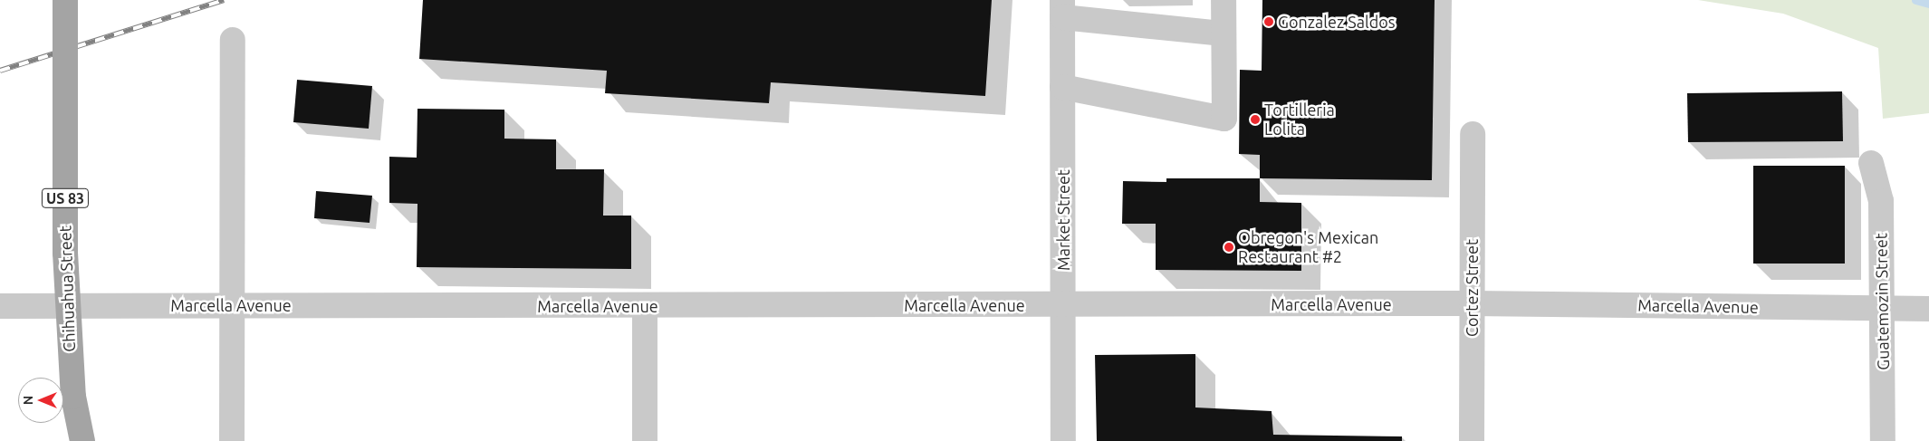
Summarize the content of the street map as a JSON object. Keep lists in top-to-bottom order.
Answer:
{
  "streets": {
    "main road": ["US 83", "Chihuahua Street"],
    "street": [
      "Market Street",
      "Cortez Street",
      "Guatemozin Street",
      "Marcella Avenue"
    ]
  },
  "crossings": [
    ["Market Street", "Marcella Avenue"],
    ["Cortez Street", "Marcella Avenue"],
    ["Guatemozin Street", "Marcella Avenue"]
  ],
  "places": ["Gonzalez Saldos", "Tortilleria Lolita", "Obregon's Mexican Restaurant #2"],
  "north": "left"
}
